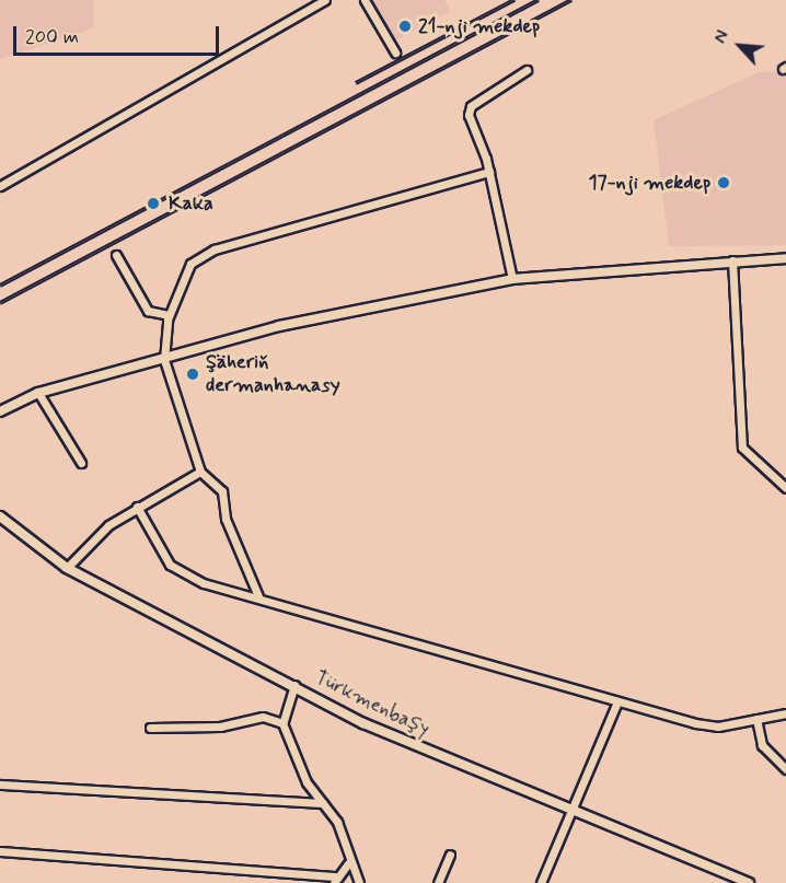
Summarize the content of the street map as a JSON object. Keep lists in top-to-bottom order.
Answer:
{
  "streets": {
    "street": ["Türkmenbaşy"]
  },
  "places": [
    "21-nji mekdep",
    "17-nji mekdep",
    "Kaka",
    "Şäheriň dermanhanasy"
  ],
  "scale_bar": "200 m",
  "north": "top left"
}
